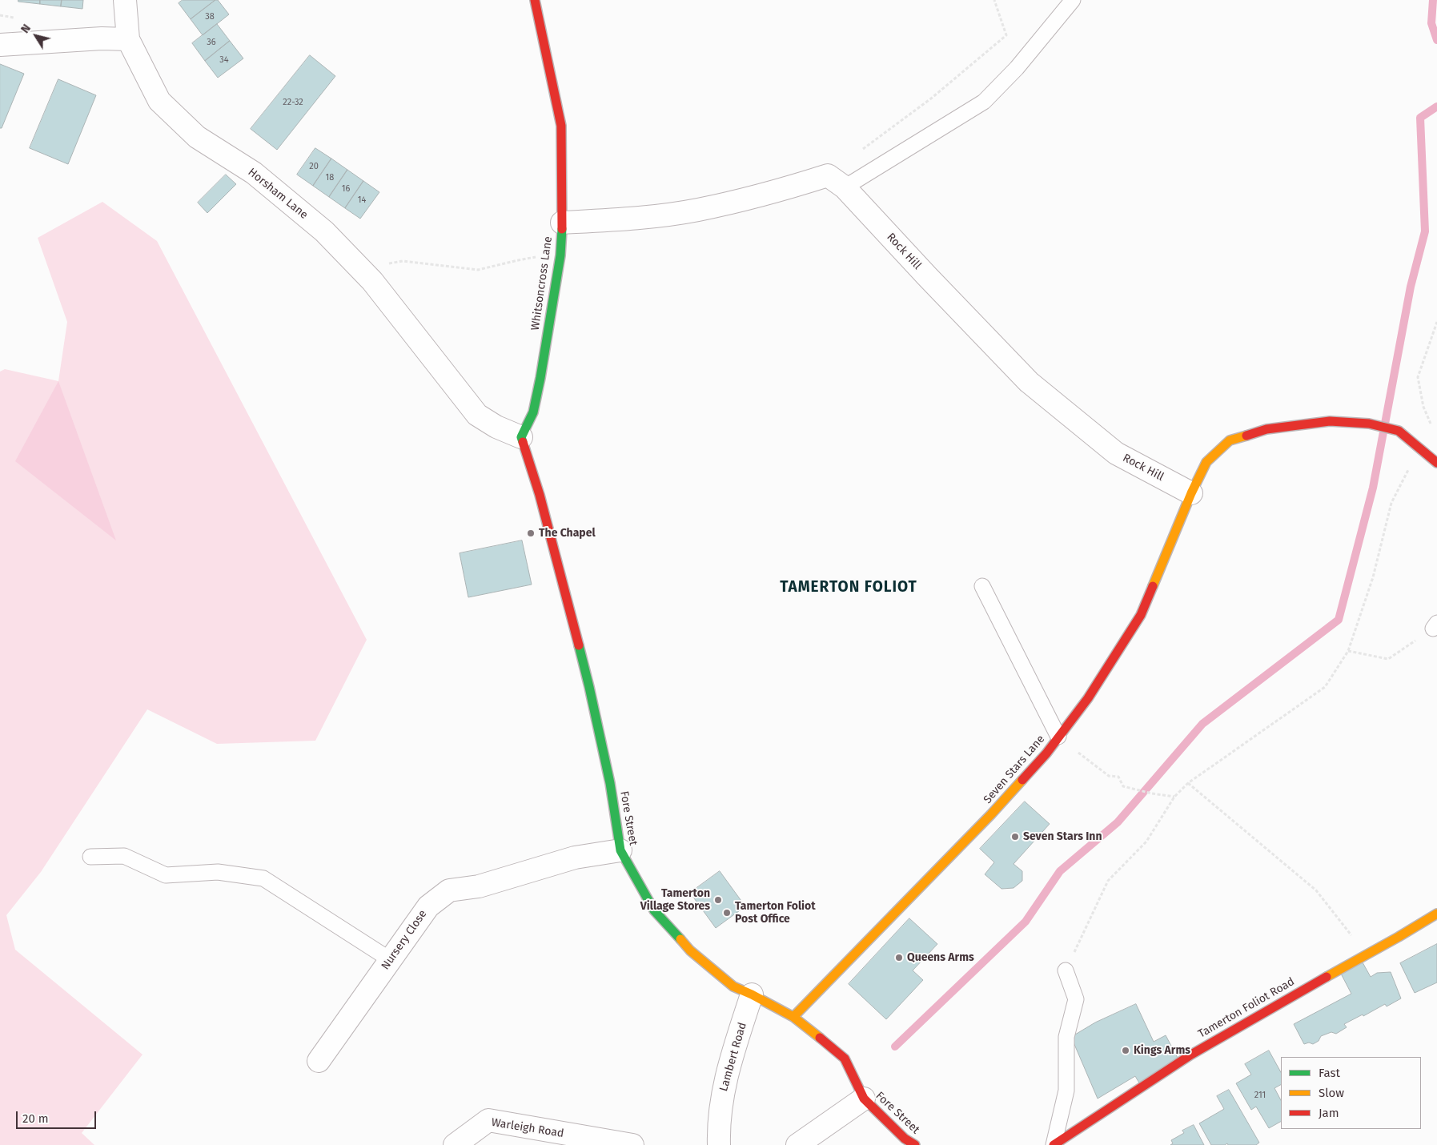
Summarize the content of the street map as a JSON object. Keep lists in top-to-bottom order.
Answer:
{
  "streets": {
    "street": [
      "Horsham Lane",
      "Rock Hill",
      "Whitsoncross Lane",
      "Seven Stars Lane",
      "Fore Street",
      "Nursery Close",
      "Tamerton Foliot Road",
      "Lambert Road",
      "Warleigh Road"
    ]
  },
  "crossings": [
    ["Horsham Lane", "Whitsoncross Lane"],
    ["Horsham Lane", "Fore Street"],
    ["Rock Hill", "Whitsoncross Lane"],
    ["Rock Hill", "Seven Stars Lane"],
    ["Whitsoncross Lane", "Fore Street"],
    ["Seven Stars Lane", "Fore Street"],
    ["Fore Street", "Nursery Close"],
    ["Fore Street", "Lambert Road"]
  ],
  "districts": ["TAMERTON FOLIOT"],
  "places": [
    "The Chapel",
    "Seven Stars Inn",
    "Tamerton Village Stores",
    "Tamerton Foliot Post Office",
    "Queens Arms",
    "Kings Arms"
  ],
  "house_numbers": [
    "38",
    "36",
    "34",
    "22-32",
    "20",
    "18",
    "16",
    "14",
    "211"
  ],
  "legend": ["Fast", "Slow", "Jam"],
  "scale_bar": "20 m",
  "north": "top left"
}
